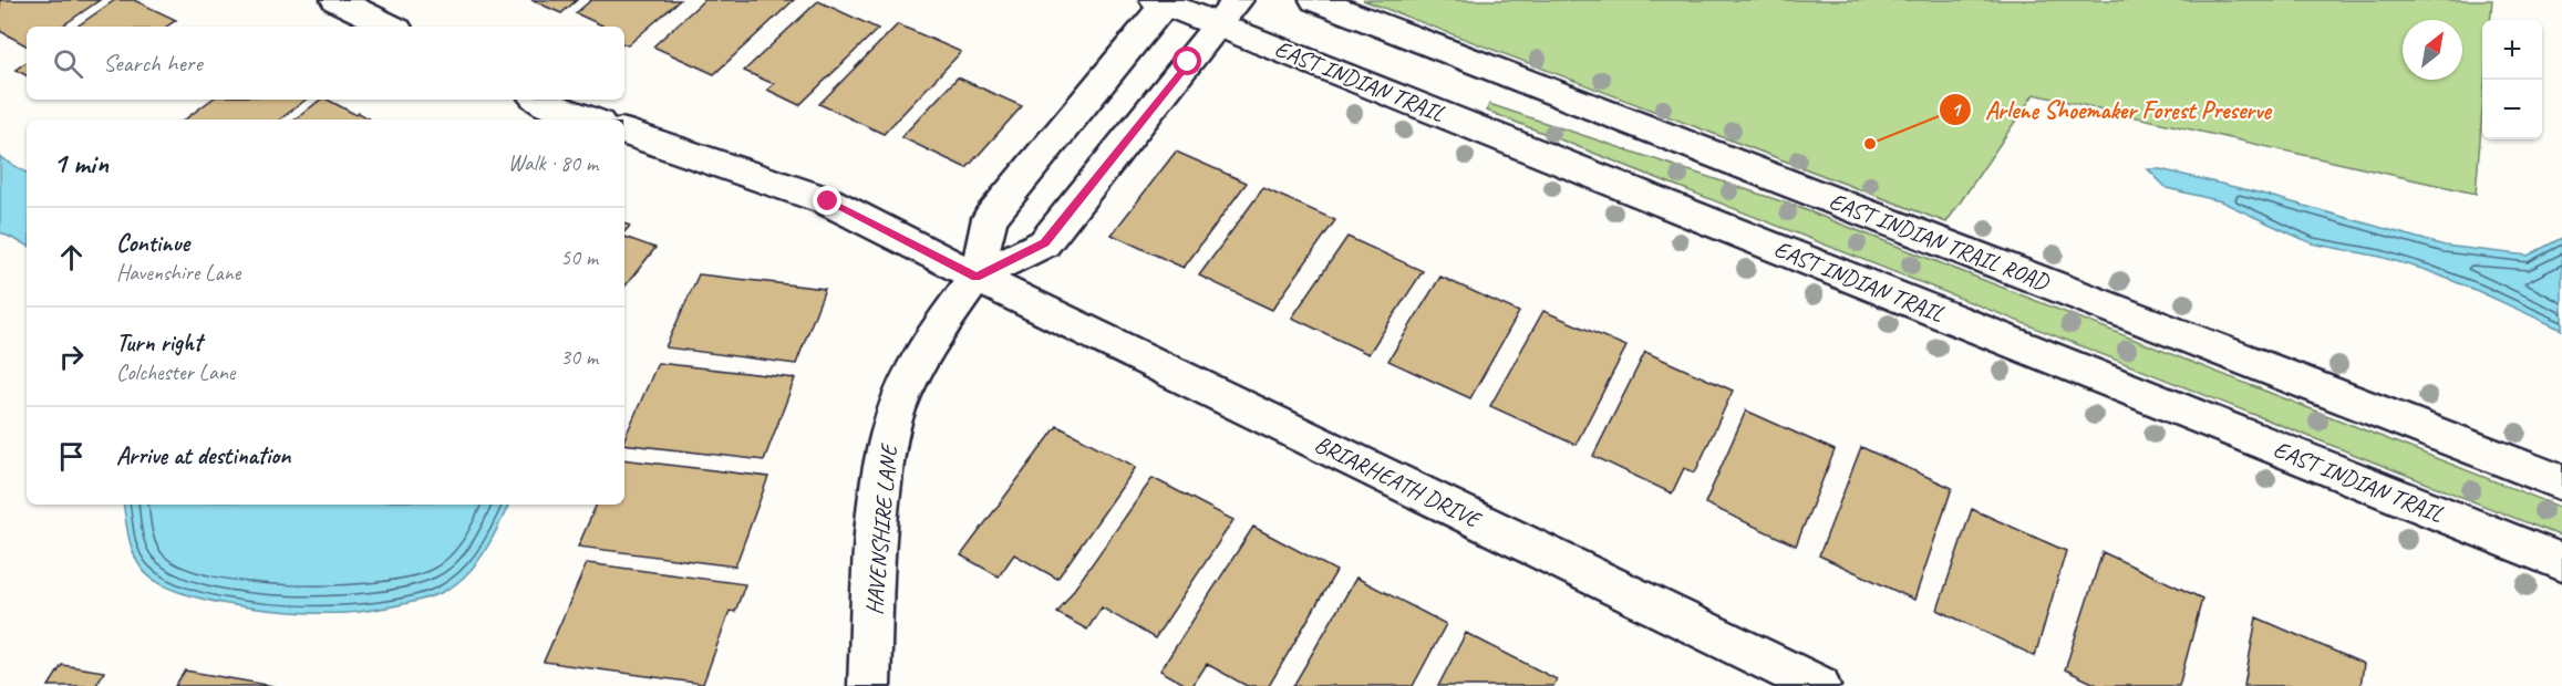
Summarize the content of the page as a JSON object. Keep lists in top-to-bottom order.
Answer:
{
  "streets": {
    "street": [
      "EAST INDIAN TRAIL",
      "EAST INDIAN TRAIL ROAD",
      "BRIARHEATH DRIVE",
      "HAVENSHIRE LANE"
    ]
  },
  "crossings": [
    ["EAST INDIAN TRAIL", "HAVENSHIRE LANE"],
    ["BRIARHEATH DRIVE", "HAVENSHIRE LANE"]
  ],
  "places": ["Arlene Shoemaker Forest Preserve"],
  "north": "top right",
  "page": {
    "map_buttons": ["+", "−"],
    "search": "Search here",
    "heading": ["1 min", "Walk · 80 m"],
    "list": [
      ["Continue", "Havenshire Lane", "50 m"],
      ["Turn right", "Colchester Lane", "30 m"],
      "Arrive at destination"
    ]
  }
}
